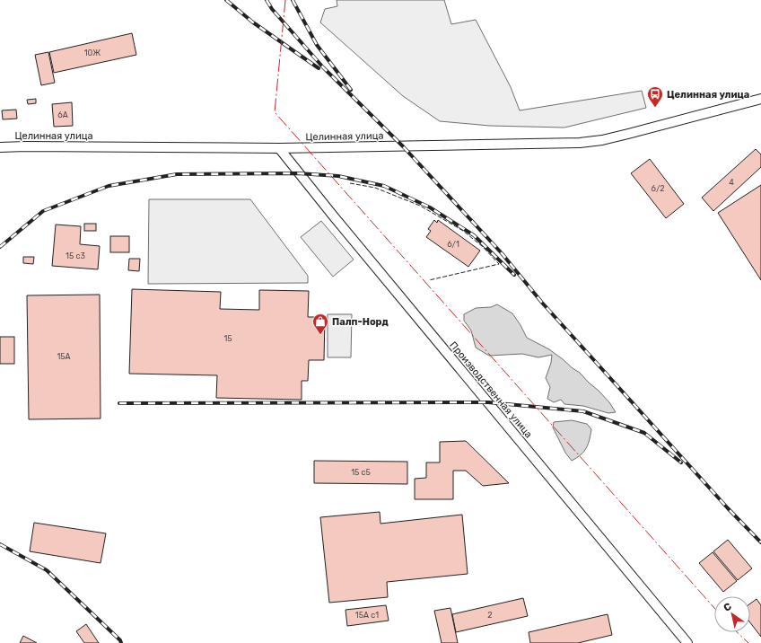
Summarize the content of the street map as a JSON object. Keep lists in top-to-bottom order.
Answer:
{
  "streets": {
    "street": ["Целинная улица", "Производственная улица"]
  },
  "crossings": [
    ["Целинная улица", "Производственная улица"]
  ],
  "places": {
    "bus stop": ["Целинная улица"],
    "shop": ["Палп-Норд"]
  },
  "house_numbers": [
    "10Ж",
    "6А",
    "4",
    "6/2",
    "6/1",
    "15 с3",
    "15",
    "15А",
    "15 с5",
    "15А с1",
    "2"
  ],
  "north": "top left"
}
